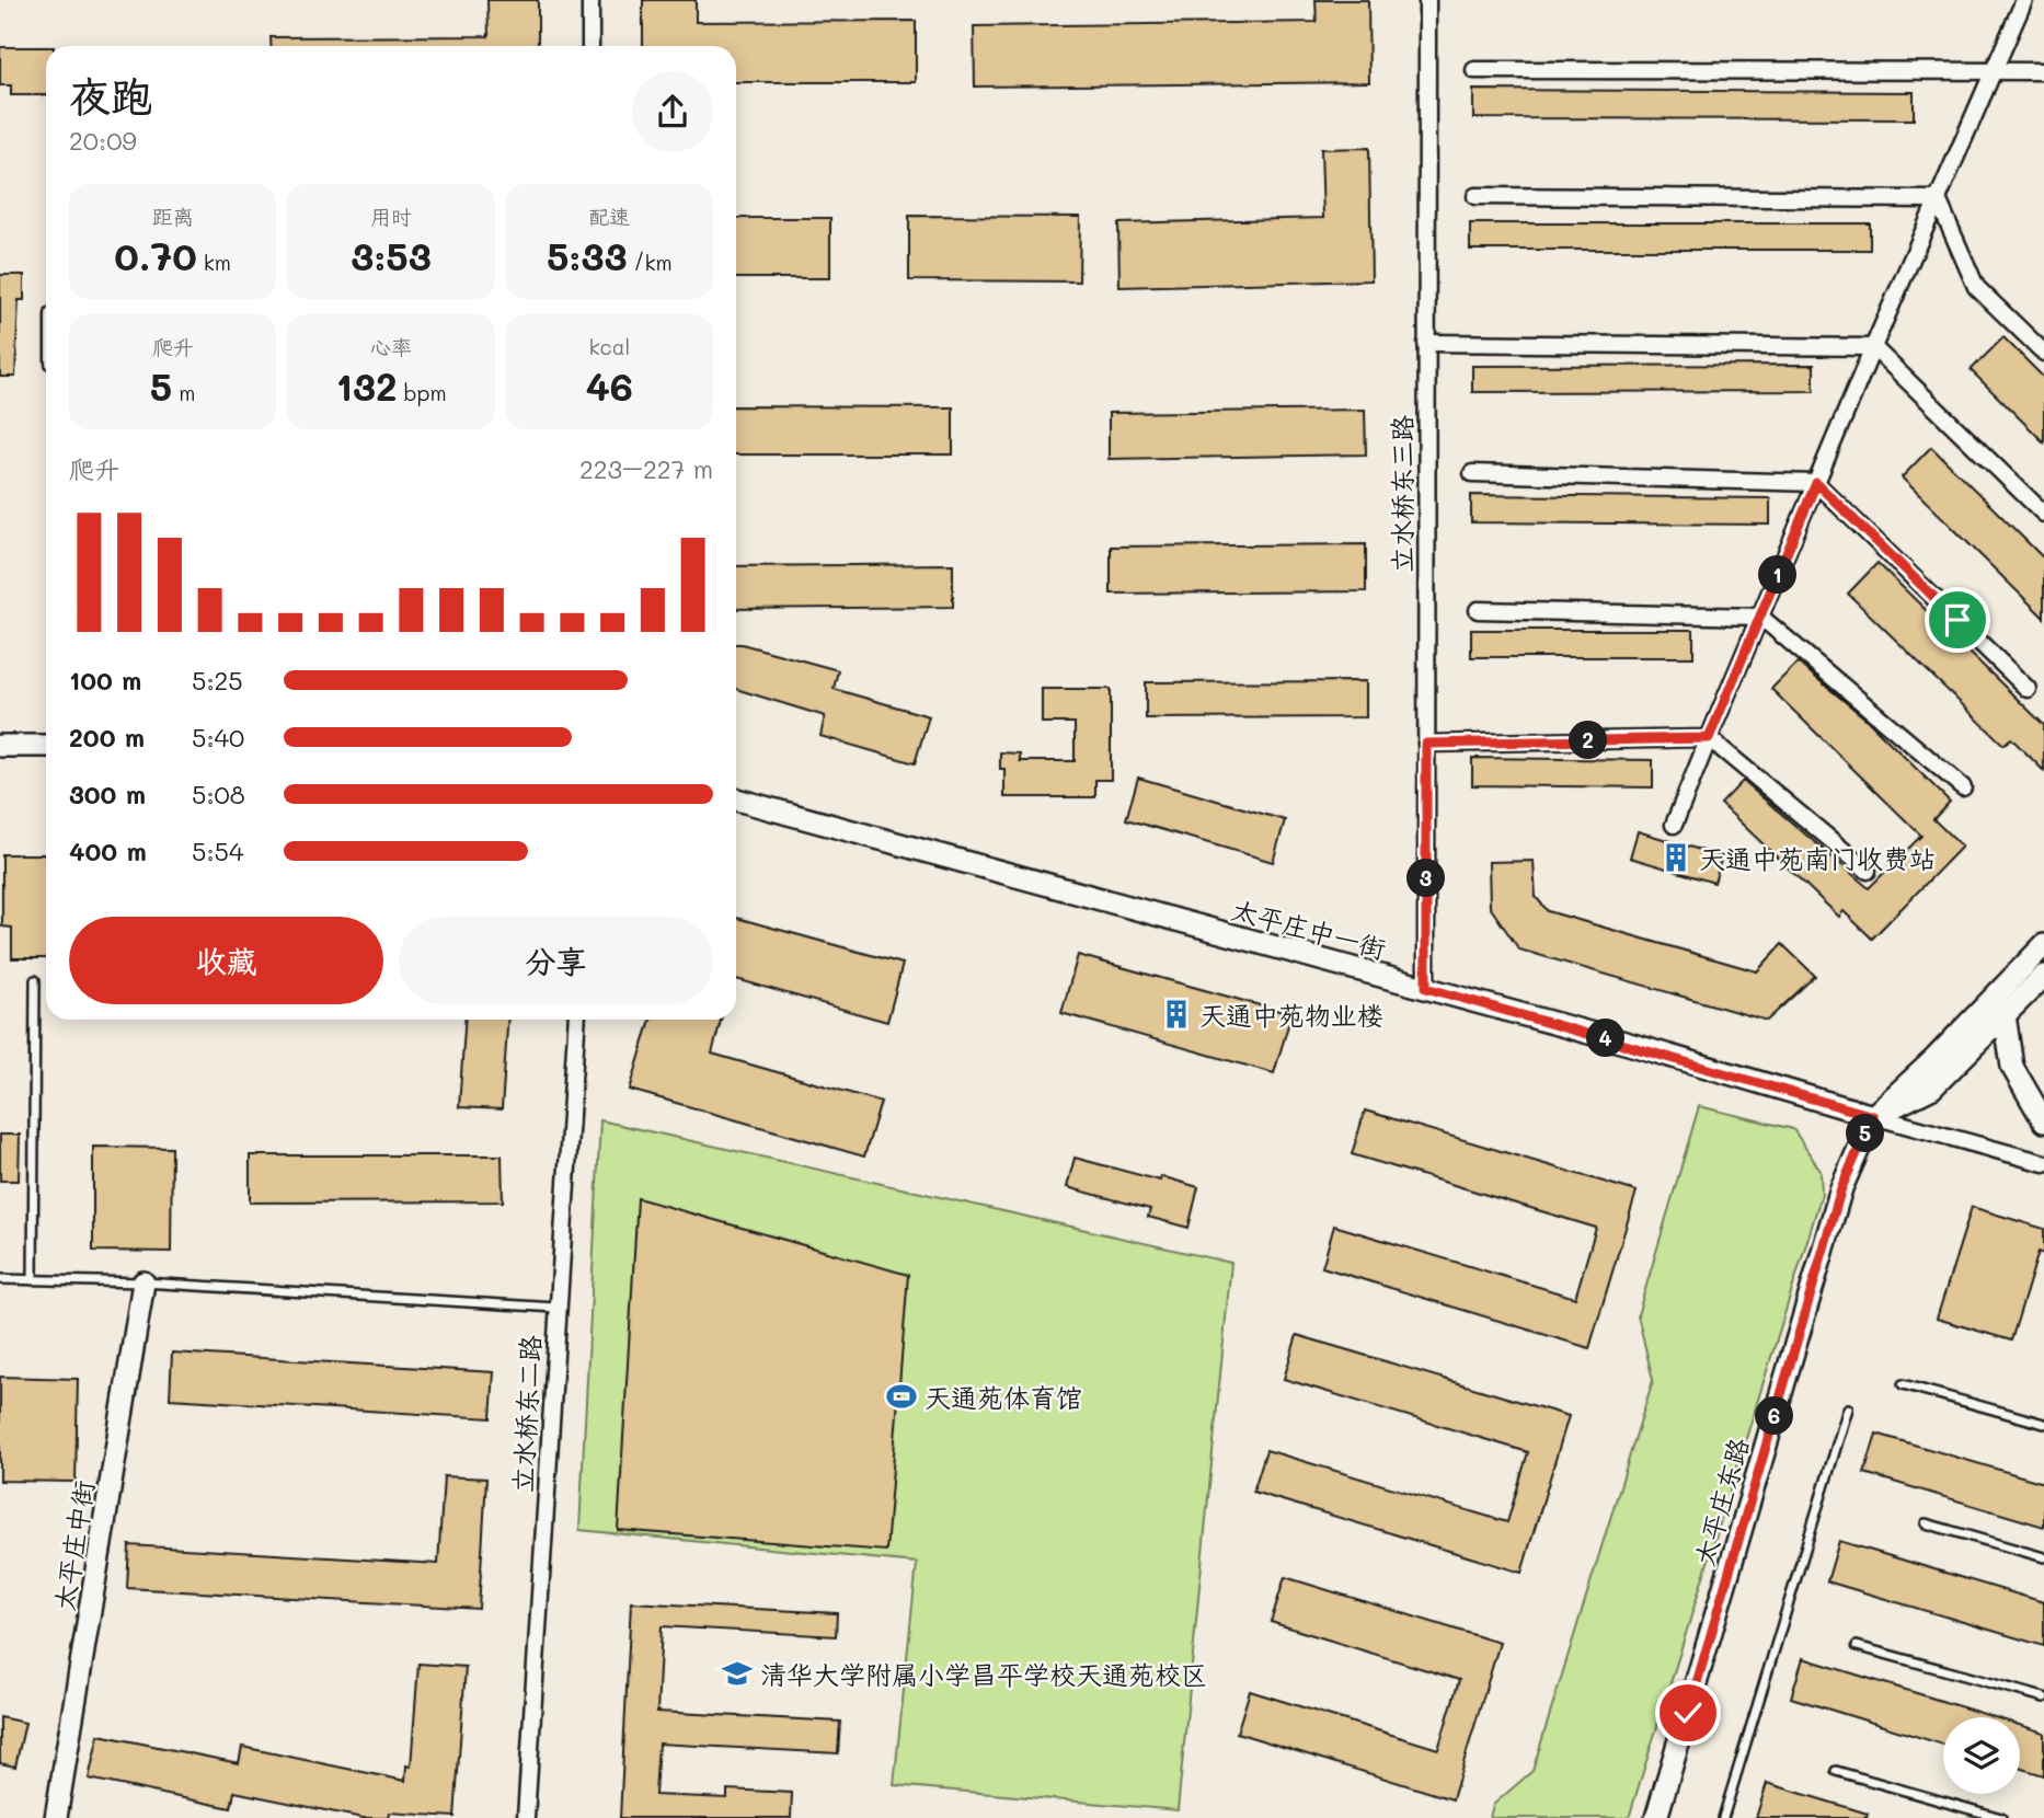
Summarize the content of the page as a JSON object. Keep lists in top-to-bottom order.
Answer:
{
  "streets": {
    "street": [
      "立水桥东三路",
      "太平庄中一街",
      "立水桥东二路",
      "太平庄东路",
      "太平庄中街"
    ]
  },
  "crossings": [
    ["立水桥东三路", "太平庄中一街"],
    ["太平庄中一街", "太平庄东路"]
  ],
  "places": {
    "building": ["天通中苑南门收费站", "天通中苑物业楼"],
    "sports": ["天通苑体育馆"],
    "school or university": ["清华大学附属小学昌平学校天通苑校区"]
  },
  "page": {
    "heading": ["夜跑", "20:09"],
    "stats": [
      ["距离", "0.70 km"],
      ["用时", "3:53"],
      ["配速", "5:33 /km"],
      ["爬升", "5 m"],
      ["心率", "132 bpm"],
      ["kcal", "46"]
    ],
    "chart": ["爬升", "223–227 m"],
    "pins": [
      "1",
      "2",
      "3",
      "4",
      "5",
      "6"
    ],
    "list": [
      {
        "name": "100 m",
        "note": "5:25"
      },
      {
        "name": "200 m",
        "note": "5:40"
      },
      {
        "name": "300 m",
        "note": "5:08"
      },
      {
        "name": "400 m",
        "note": "5:54"
      }
    ],
    "buttons": ["收藏", "分享"]
  }
}
